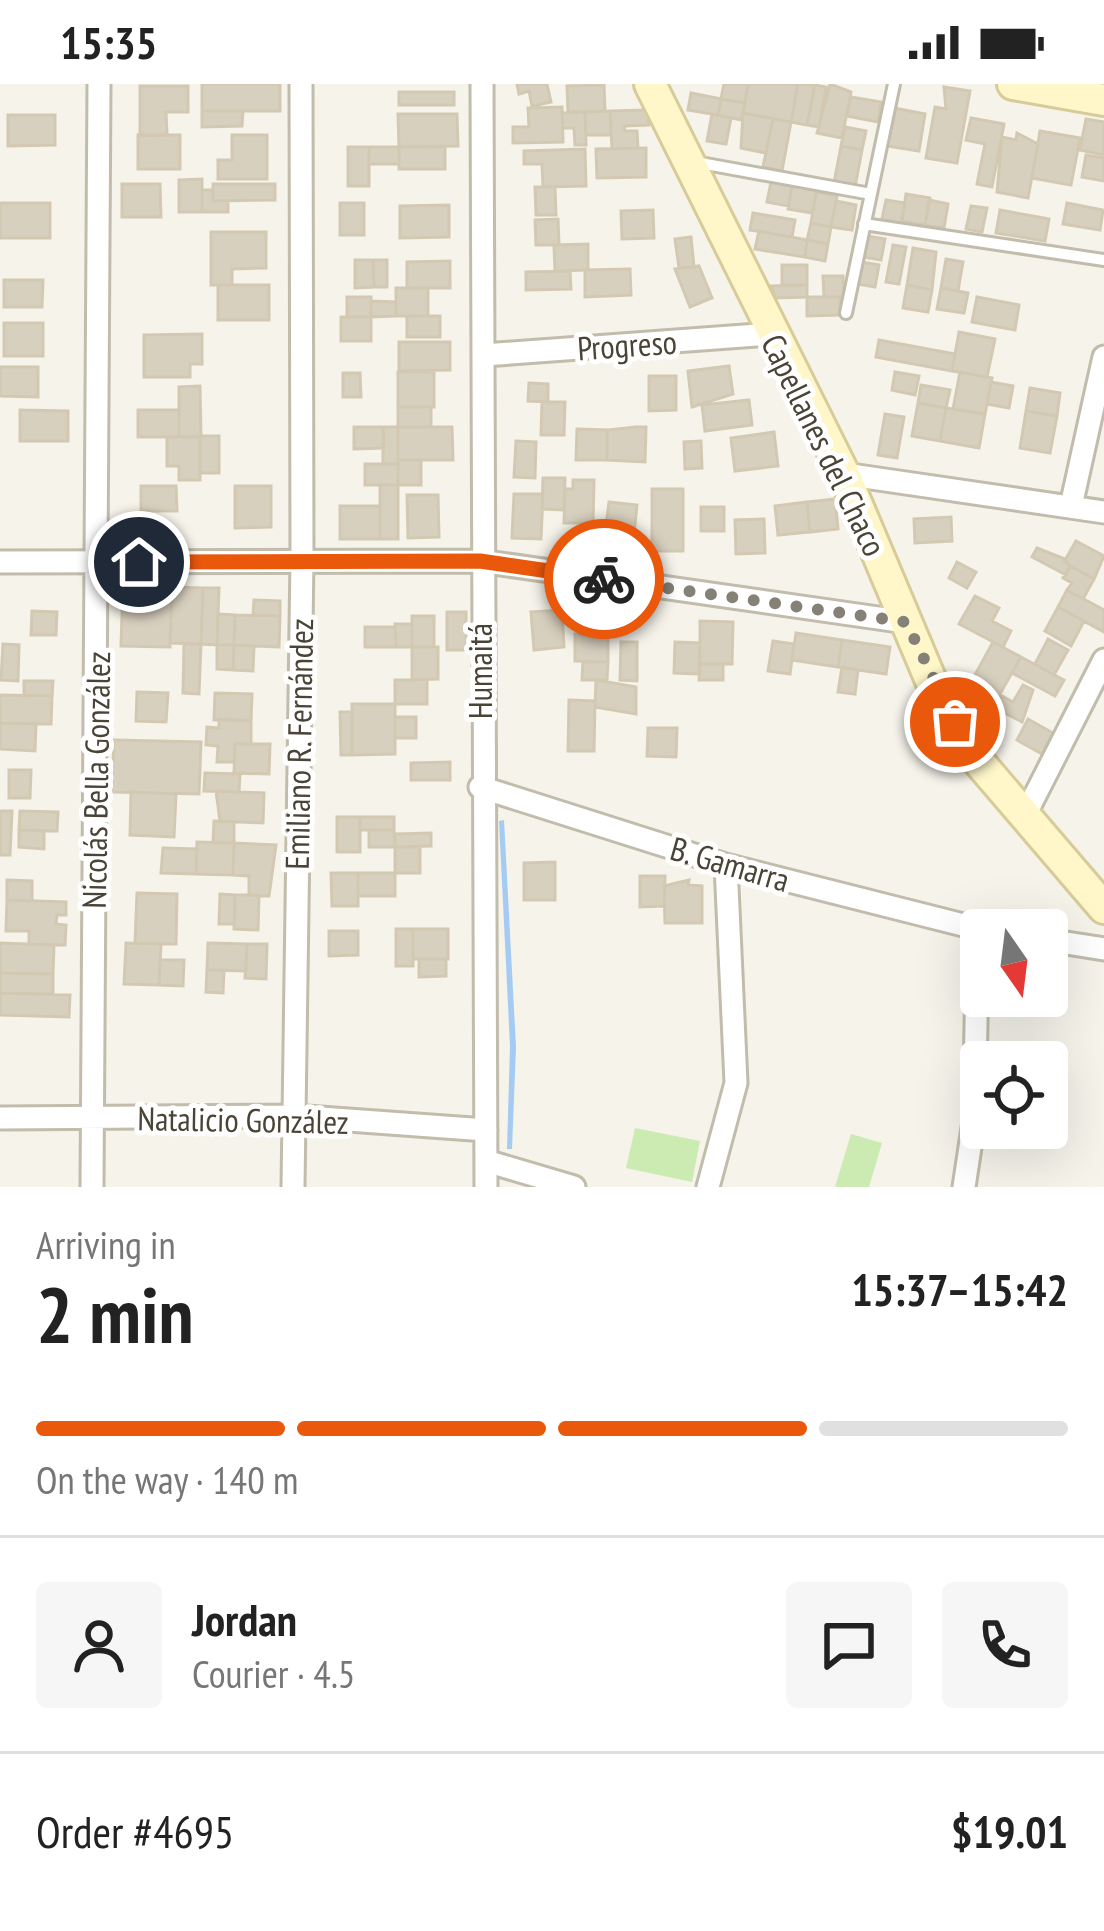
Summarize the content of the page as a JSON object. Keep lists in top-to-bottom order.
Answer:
{
  "streets": {
    "street": [
      "Progreso",
      "Capellanes del Chaco",
      "Humaitá",
      "Emiliano R. Fernández",
      "Nicolás Bella González",
      "B. Gamarra",
      "Natalicio González"
    ]
  },
  "crossings": [
    ["Progreso", "Capellanes del Chaco"],
    ["Progreso", "Humaitá"],
    ["Humaitá", "B. Gamarra"],
    ["Humaitá", "Natalicio González"],
    ["Emiliano R. Fernández", "Natalicio González"],
    ["Nicolás Bella González", "Natalicio González"]
  ],
  "north": "bottom",
  "page": {
    "status": "15:35",
    "heading": ["2 min", "Arriving in", "15:37–15:42"],
    "panel": [
      "Jordan",
      "Courier · 4.5",
      "Order #4695",
      "$19.01"
    ],
    "bar": "On the way · 140 m"
  }
}
